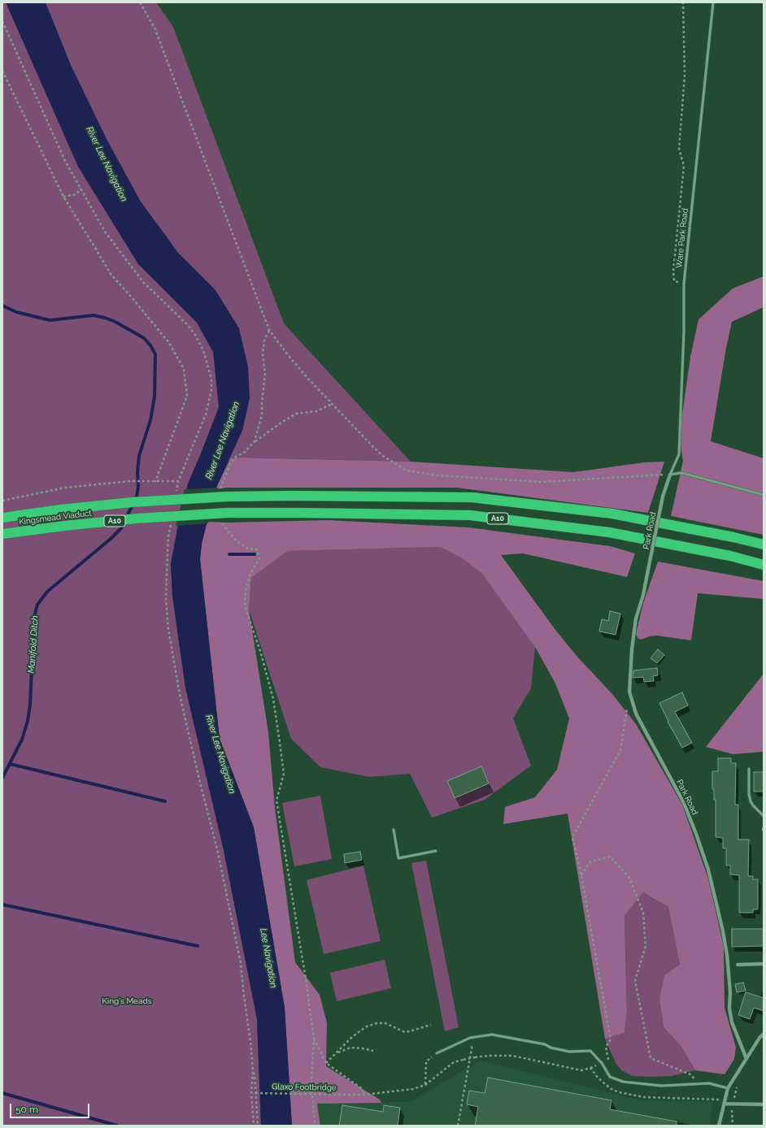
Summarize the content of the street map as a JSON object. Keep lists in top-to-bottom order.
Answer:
{
  "streets": {
    "highway": ["Kingsmead Viaduct", "A10"],
    "street": ["Park Road"],
    "lane": ["Ware Park Road"],
    "path": ["Glaxo Footbridge"]
  },
  "crossings": [
    ["Ware Park Road", "Park Road"],
    ["Kingsmead Viaduct", "A10"]
  ],
  "water": ["River Lee Navigation", "Manifold Ditch", "Lee Navigation"],
  "parks": ["King's Meads"],
  "scale_bar": "50 m"
}
